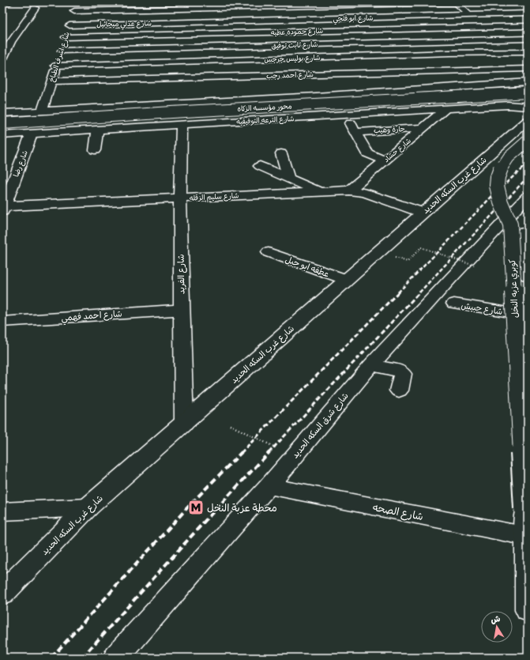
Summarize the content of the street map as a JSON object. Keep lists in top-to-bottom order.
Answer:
{
  "streets": {
    "main road": ["محور مؤسسه الزكاه", "شارع غرب السكه الحديد", "كوبري عزبه النخل"],
    "street": [
      "شارع ابو فتحي",
      "شارع عدلي ميخائيل",
      "شارع حموده عطيه",
      "شارع ثابت توفيق",
      "شارع اشرف الطباخ",
      "شارع بوليس جرجس",
      "شارع احمد رجب",
      "شارع الترعه التوفيقيه",
      "حارة وهيب",
      "شارع حشاد",
      "شارع رضا",
      "شارع سليم الزقله",
      "عطفه ابو جبل",
      "شارع الفريد",
      "شارع حبيش",
      "شارع احمد فهمي",
      "شارع شرق السكه الحديد",
      "شارع الصحه"
    ]
  },
  "crossings": [
    ["شارع ابو فتحي", "شارع عدلي ميخائيل"],
    ["شارع عدلي ميخائيل", "شارع اشرف الطباخ"],
    ["شارع حموده عطيه", "شارع اشرف الطباخ"],
    ["شارع ثابت توفيق", "شارع اشرف الطباخ"],
    ["شارع اشرف الطباخ", "شارع بوليس جرجس"],
    ["شارع اشرف الطباخ", "شارع احمد رجب"],
    ["شارع الترعه التوفيقيه", "شارع حشاد"],
    ["شارع الترعه التوفيقيه", "شارع رضا"],
    ["شارع الترعه التوفيقيه", "شارع الفريد"],
    ["حارة وهيب", "شارع حشاد"],
    ["شارع حشاد", "شارع سليم الزقله"],
    ["شارع رضا", "شارع سليم الزقله"],
    ["شارع غرب السكه الحديد", "شارع سليم الزقله"],
    ["شارع غرب السكه الحديد", "عطفه ابو جبل"],
    ["شارع غرب السكه الحديد", "شارع الفريد"],
    ["شارع سليم الزقله", "شارع الفريد"],
    ["شارع الفريد", "شارع احمد فهمي"],
    ["كوبري عزبه النخل", "شارع الصحه"],
    ["شارع شرق السكه الحديد", "شارع الصحه"]
  ],
  "places": {
    "metro station": ["محطة عزبة النخل"]
  },
  "north": "top"
}
